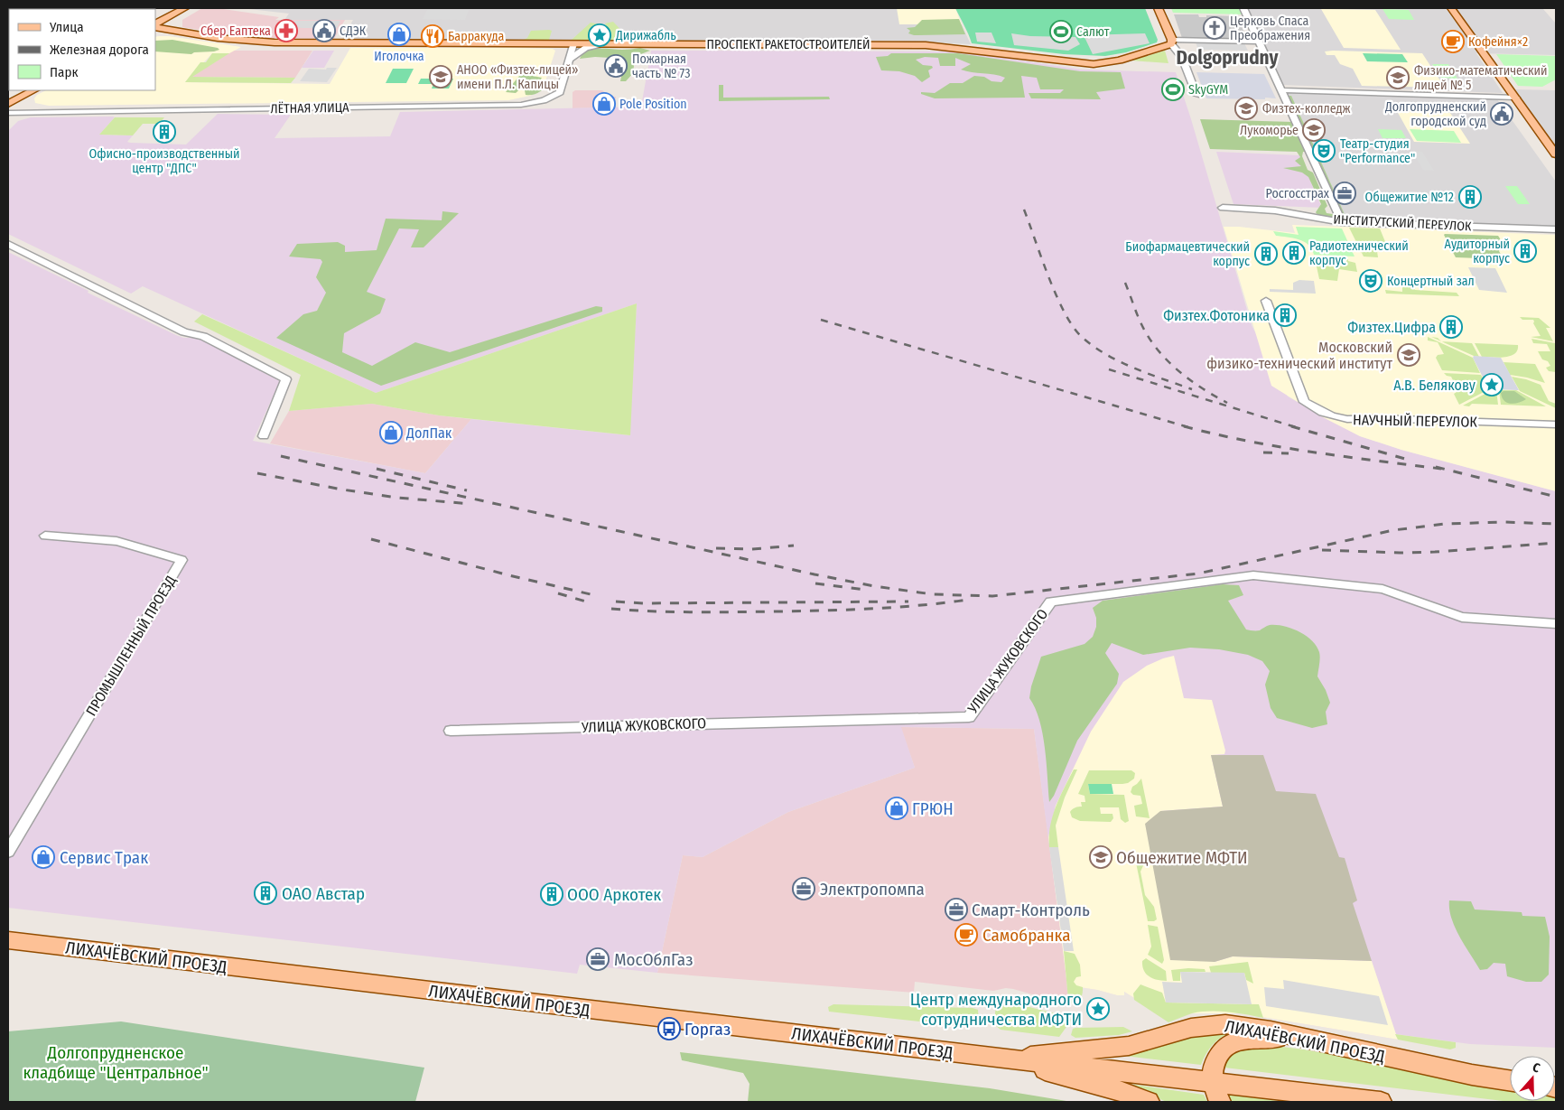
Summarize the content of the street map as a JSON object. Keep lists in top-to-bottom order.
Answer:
{
  "streets": {
    "main road": ["ПРОСПЕКТ РАКЕТОСТРОИТЕЛЕЙ", "ЛИХАЧЁВСКИЙ ПРОЕЗД"],
    "street": [
      "ЛЁТНАЯ УЛИЦА",
      "ИНСТИТУТСКИЙ ПЕРЕУЛОК",
      "НАУЧНЫЙ ПЕРЕУЛОК",
      "ПРОМЫШЛЕННЫЙ ПРОЕЗД",
      "УЛИЦА ЖУКОВСКОГО"
    ]
  },
  "crossings": [
    ["ПРОСПЕКТ РАКЕТОСТРОИТЕЛЕЙ", "ЛЁТНАЯ УЛИЦА"]
  ],
  "districts": ["Dolgoprudny"],
  "parks": ["Долгопрудненское кладбище \"Центральное\""],
  "places": {
    "church": ["Церковь Спаса Преображения"],
    "pharmacy": ["Сбер Еаптека"],
    "public building": ["СДЭК", "Пожарная часть № 73", "Долгопрудненский городской суд"],
    "sports": ["Салют", "SkyGYM"],
    "shop": [
      "Иголочка",
      "Pole Position",
      "ДолПак",
      "ГРЮН",
      "Сервис Трак"
    ],
    "place": ["Дирижабль", "А.В. Белякову", "Центр международного сотрудничества МФТИ"],
    "restaurant": ["Барракуда"],
    "cafe": ["Кофейня×2", "Самобранка"],
    "school or university": [
      "АНОО «Физтех-лицей» имени П.Л. Капицы",
      "Физико-математический лицей № 5",
      "Физтех-колледж",
      "Лукоморье",
      "Московский физико-технический институт",
      "Общежитие МФТИ"
    ],
    "building": [
      "Офисно-производственный центр \"ДПС\"",
      "Общежитие №12",
      "Аудиторный корпус",
      "Радиотехнический корпус",
      "Биофармацевтический корпус",
      "Физтех.Фотоника",
      "Физтех.Цифра",
      "ОАО Австар",
      "ООО Аркотек"
    ],
    "theatre": ["Театр-студия \"Performance\"", "Концертный зал"],
    "office": [
      "Росгосстрах",
      "Электропомпа",
      "Смарт-Контроль",
      "МосОблГаз"
    ],
    "bus stop": ["Горгаз"]
  },
  "legend": ["Улица", "Железная дорога", "Парк"],
  "north": "top"
}
